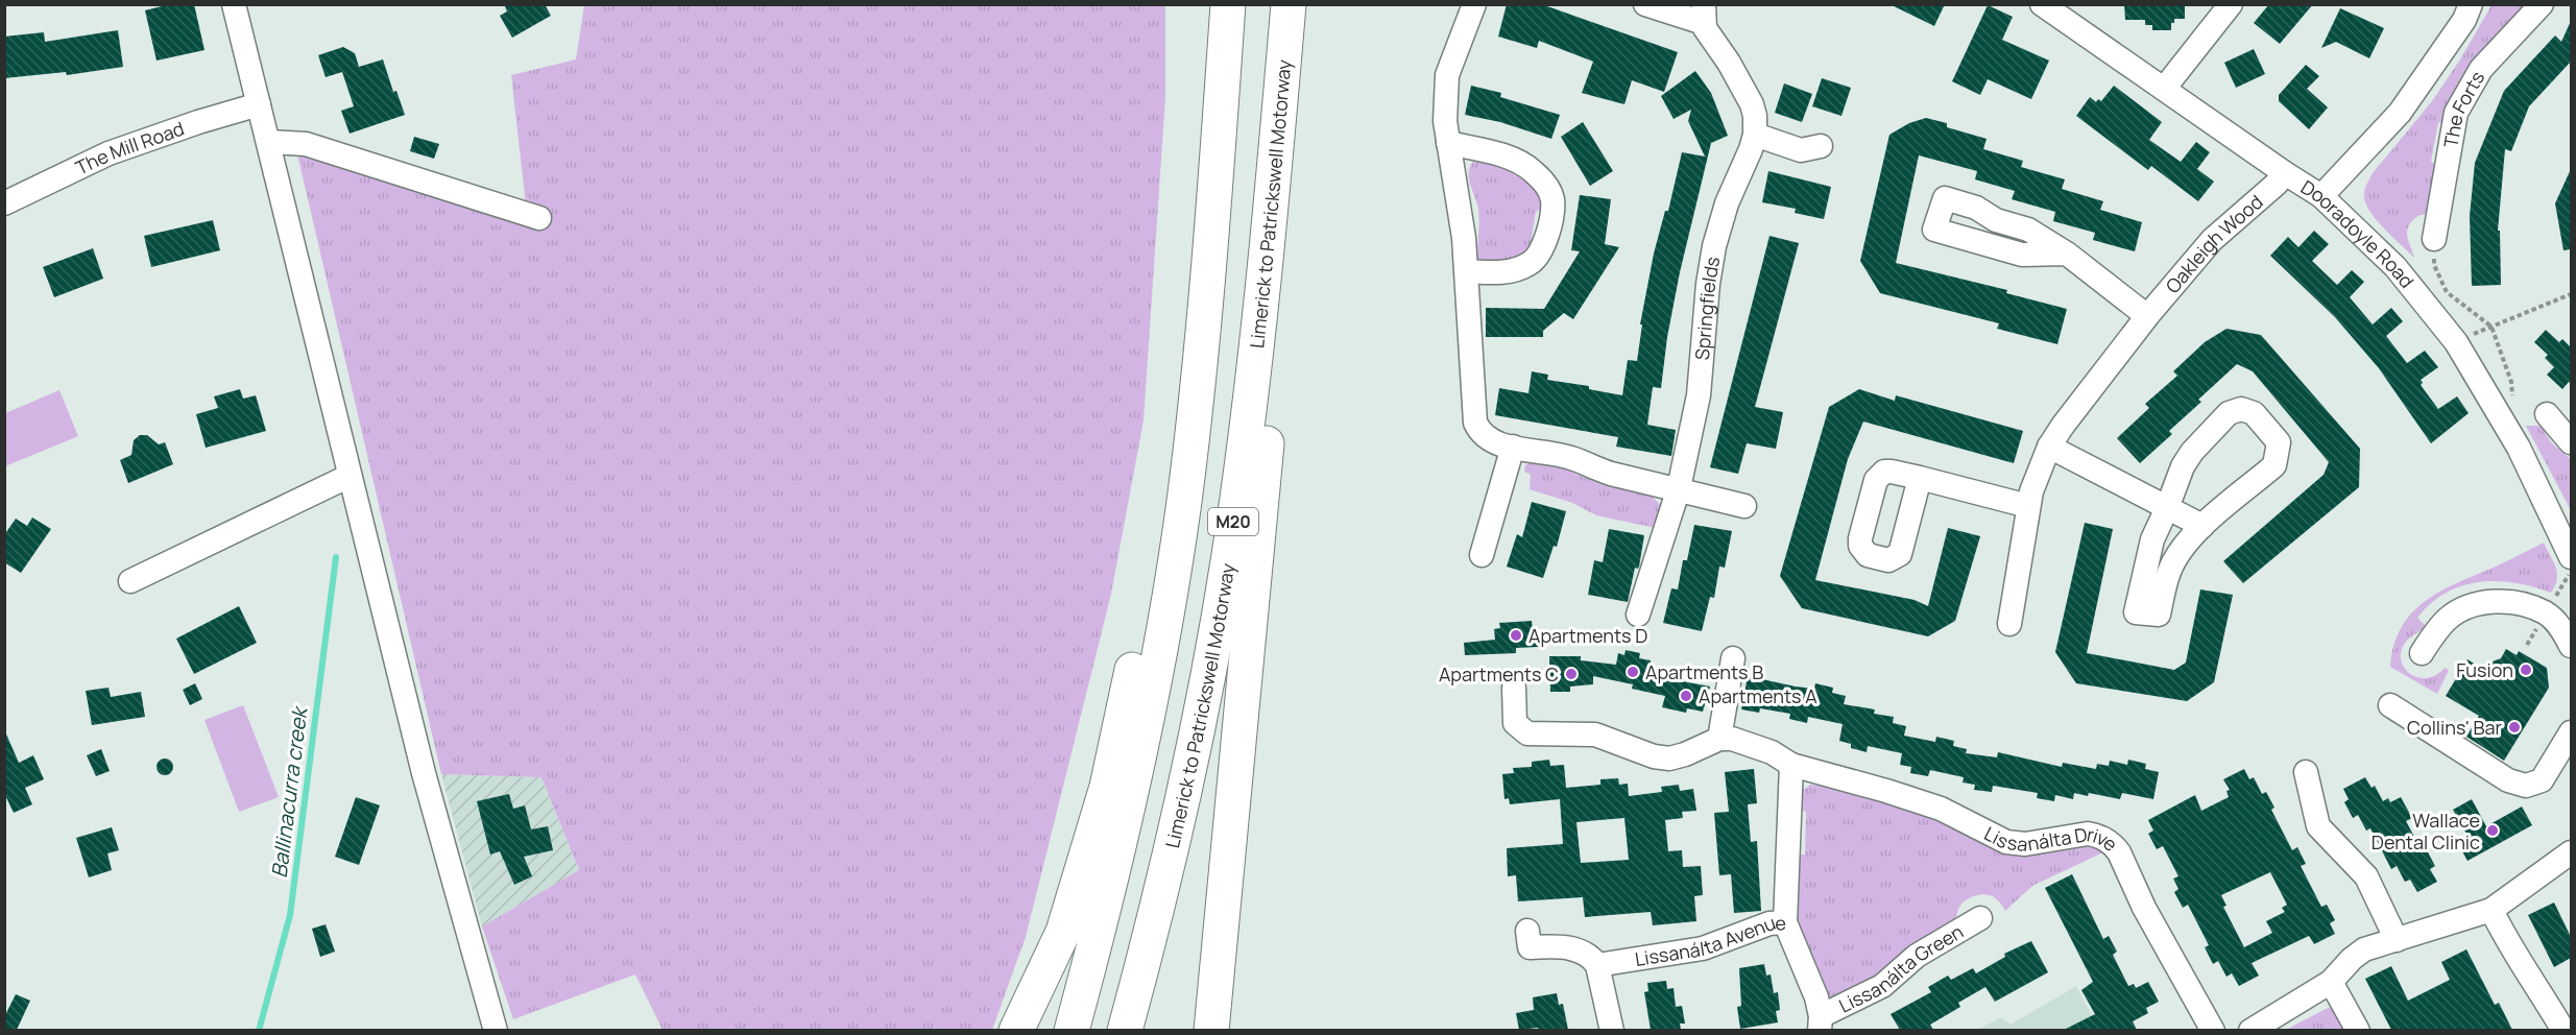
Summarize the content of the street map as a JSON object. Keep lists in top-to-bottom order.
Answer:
{
  "streets": {
    "highway": ["Limerick to Patrickswell Motorway", "M20"],
    "street": [
      "The Forts",
      "The Mill Road",
      "Dooradoyle Road",
      "Oakleigh Wood",
      "Springfields",
      "Lissanálta Drive",
      "Lissanálta Avenue",
      "Lissanálta Green"
    ]
  },
  "crossings": [
    ["Limerick to Patrickswell Motorway", "M20"],
    ["Dooradoyle Road", "Oakleigh Wood"],
    ["Lissanálta Avenue", "Lissanálta Green"]
  ],
  "water": ["Ballinacurra creek"],
  "places": [
    "Apartments D",
    "Fusion",
    "Apartments B",
    "Apartments C",
    "Apartments A",
    "Collins' Bar",
    "Wallace Dental Clinic"
  ]
}
